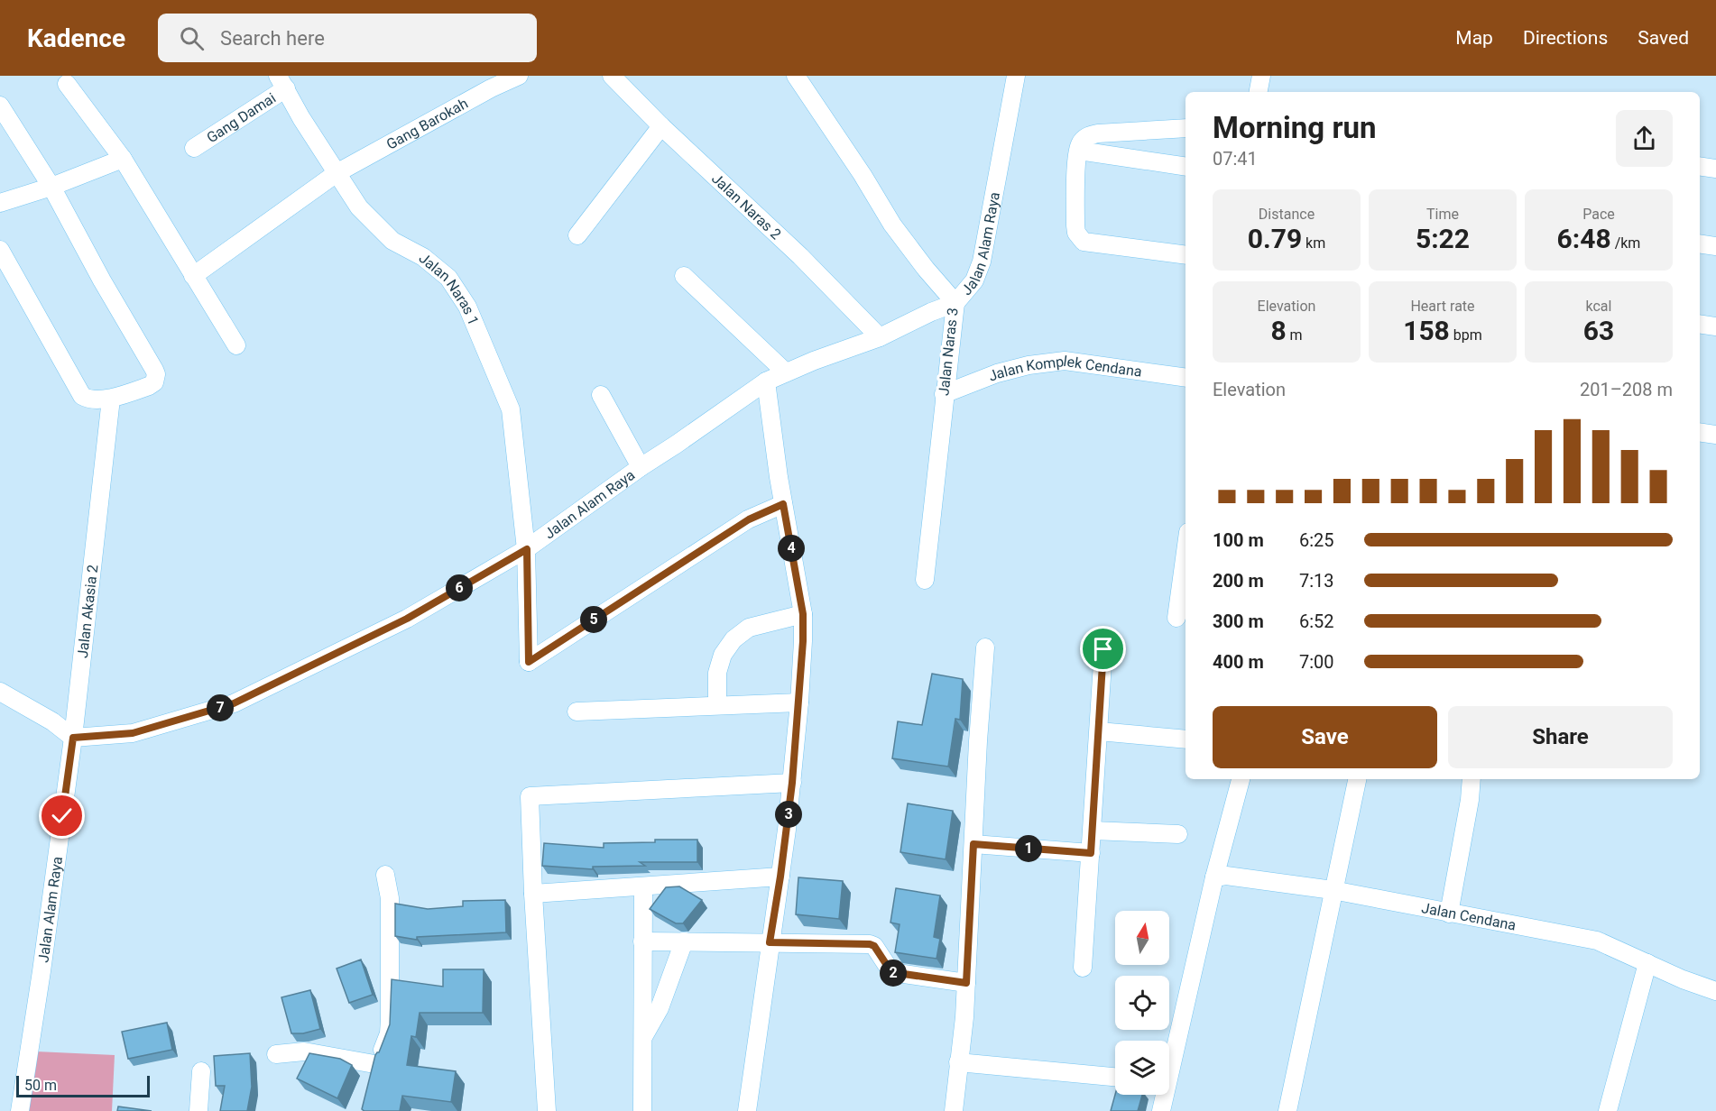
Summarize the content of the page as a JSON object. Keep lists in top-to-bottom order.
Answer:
{
  "streets": {
    "street": [
      "Gang Damai",
      "Gang Barokah",
      "Jalan Naras 2",
      "Jalan Alam Raya",
      "Jalan Naras 1",
      "Jalan Naras 3",
      "Jalan Komplek Cendana",
      "Jalan Akasia 2",
      "Jalan Cendana"
    ]
  },
  "crossings": [
    ["Gang Damai", "Jalan Naras 1"],
    ["Gang Barokah", "Jalan Naras 1"],
    ["Jalan Naras 2", "Jalan Alam Raya"],
    ["Jalan Alam Raya", "Jalan Naras 1"],
    ["Jalan Alam Raya", "Jalan Naras 3"],
    ["Jalan Alam Raya", "Jalan Akasia 2"],
    ["Jalan Naras 3", "Jalan Komplek Cendana"]
  ],
  "scale_bar": "50 m",
  "north": "top",
  "page": {
    "header": "Kadence",
    "search": "Search here",
    "nav": ["Map", "Directions", "Saved"],
    "heading": ["Morning run", "07:41"],
    "stats": [
      ["Distance", "0.79 km"],
      ["Time", "5:22"],
      ["Pace", "6:48 /km"],
      ["Elevation", "8 m"],
      ["Heart rate", "158 bpm"],
      ["kcal", "63"]
    ],
    "chart": ["Elevation", "201–208 m"],
    "list": [
      {
        "name": "100 m",
        "note": "6:25"
      },
      {
        "name": "200 m",
        "note": "7:13"
      },
      {
        "name": "300 m",
        "note": "6:52"
      },
      {
        "name": "400 m",
        "note": "7:00"
      }
    ],
    "pins": [
      "4",
      "6",
      "5",
      "7",
      "3",
      "1",
      "2"
    ],
    "buttons": ["Save", "Share"],
    "scale": "50 m"
  }
}
